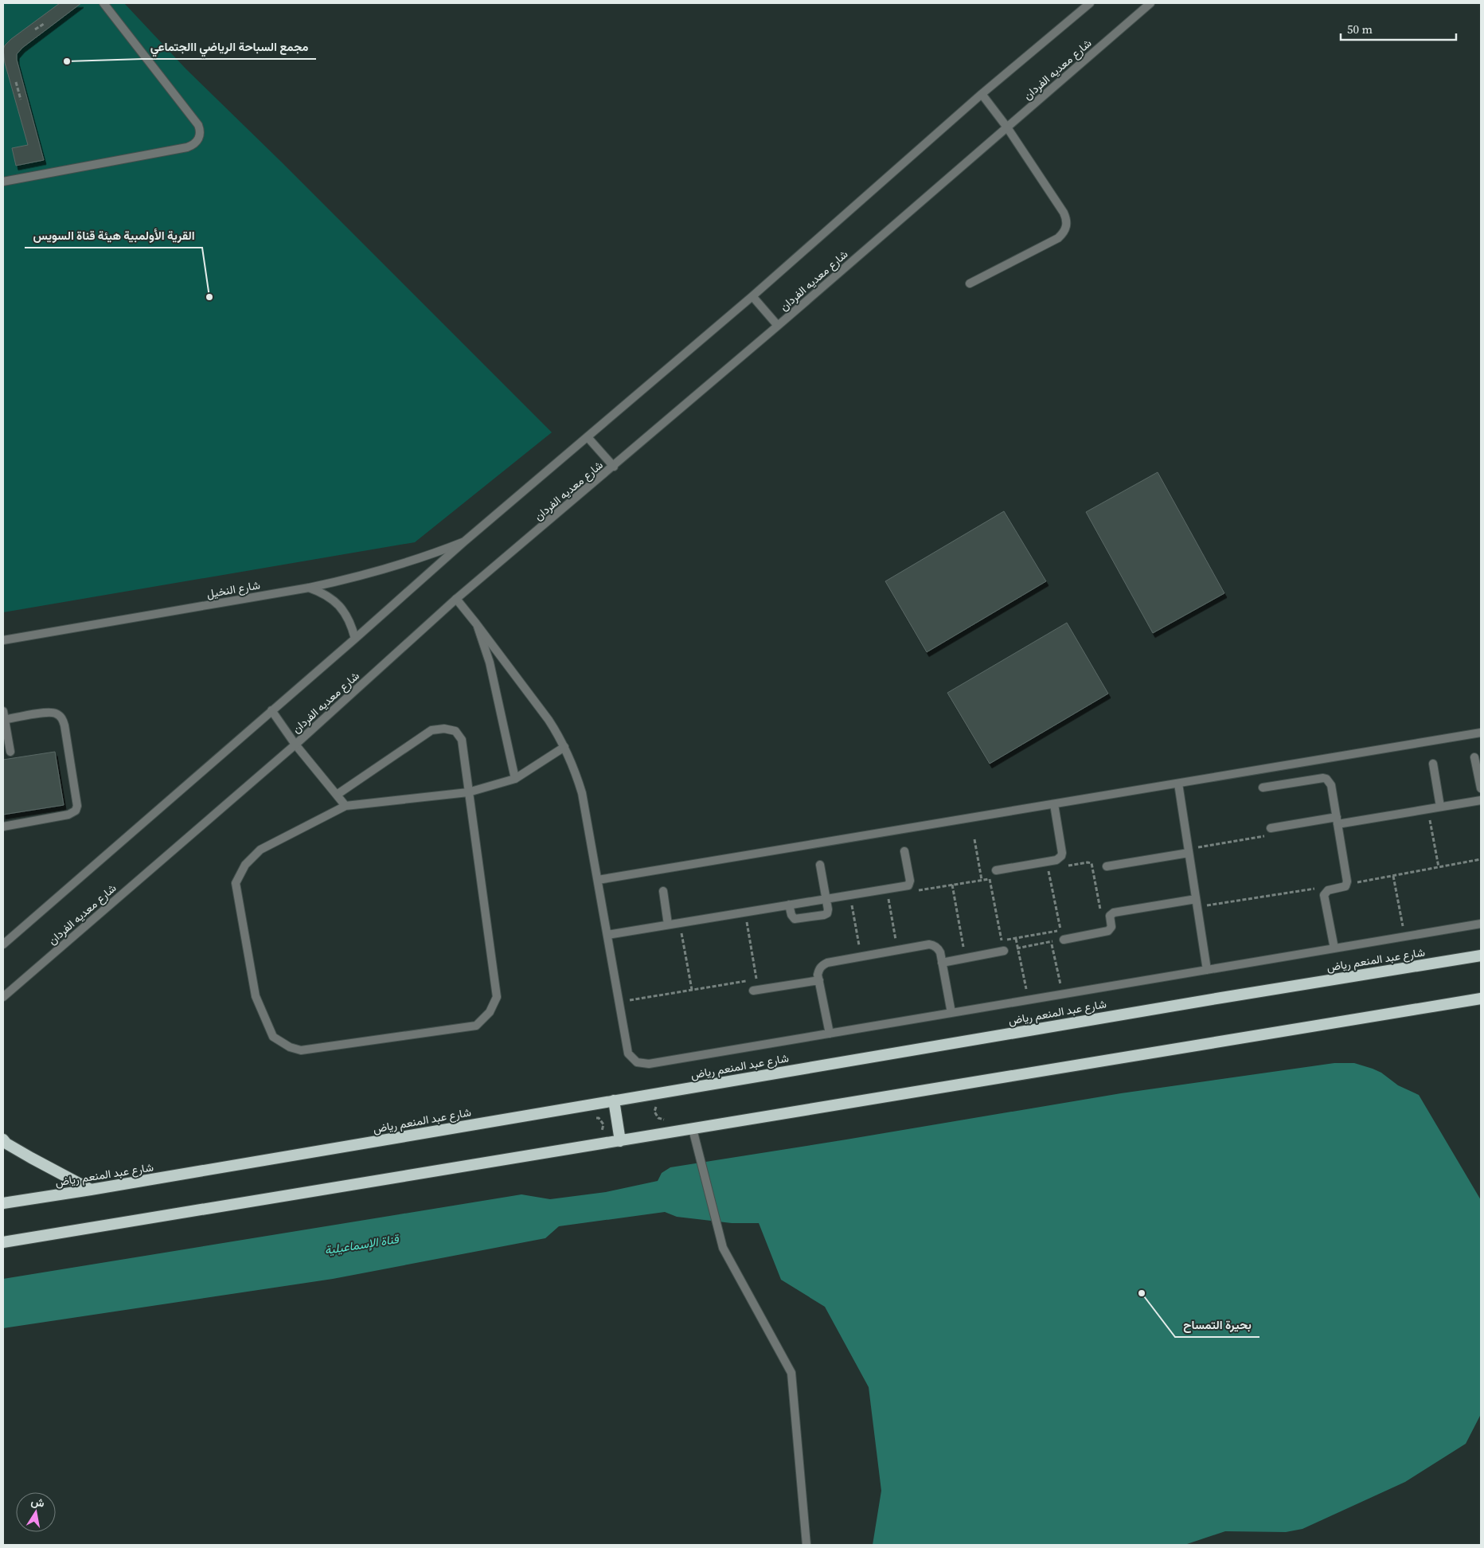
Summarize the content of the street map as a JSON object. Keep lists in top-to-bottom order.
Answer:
{
  "streets": {
    "highway": ["شارع عبد المنعم رياض"],
    "street": ["شارع معديه الفردان", "شارع النخيل"]
  },
  "water": ["قناة الإسماعيلية"],
  "places": ["مجمع السباحة الرياضي االجتماعي", "القرية الأولمبية هيئة قناة السويس", "بحيرة التمساح"],
  "scale_bar": "50 m",
  "north": "top"
}
